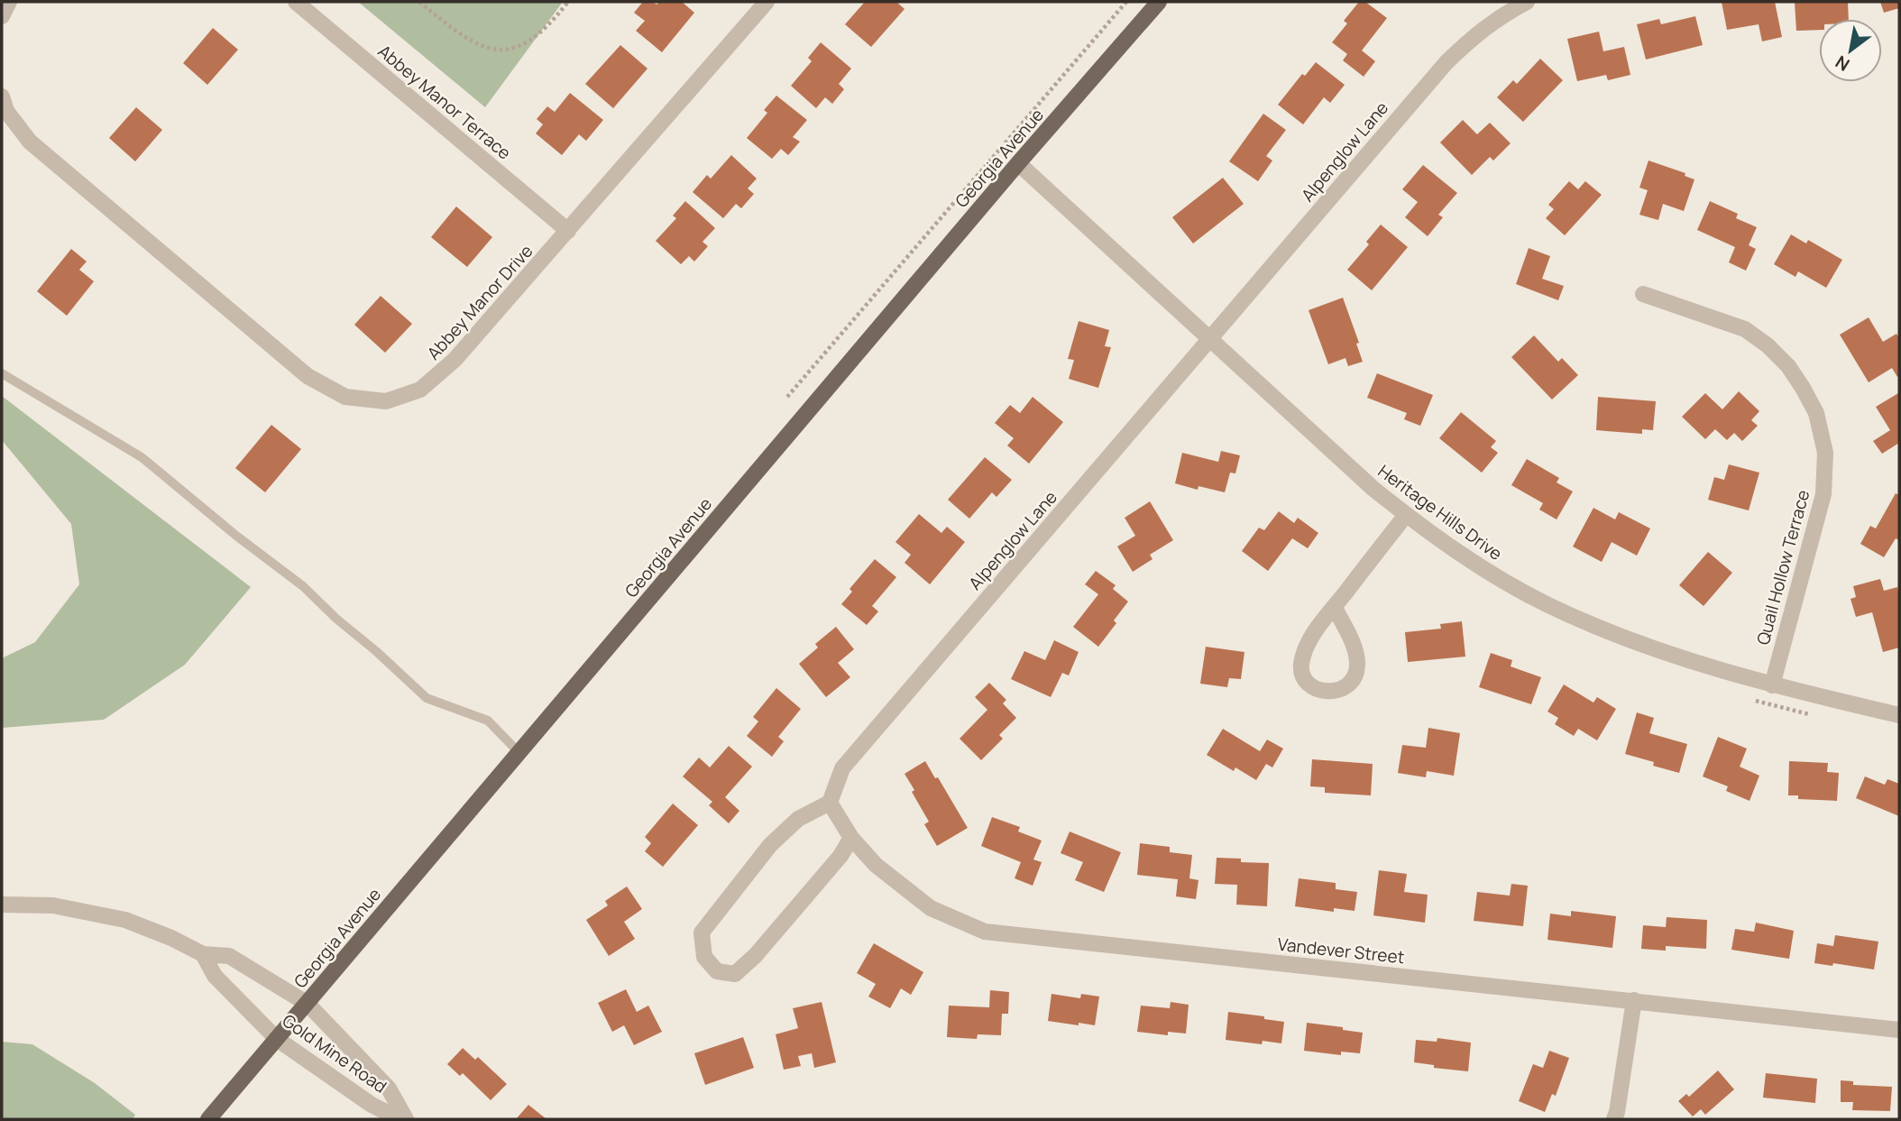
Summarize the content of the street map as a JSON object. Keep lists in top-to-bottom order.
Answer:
{
  "streets": {
    "main road": ["Georgia Avenue"],
    "street": [
      "Abbey Manor Terrace",
      "Alpenglow Lane",
      "Abbey Manor Drive",
      "Heritage Hills Drive",
      "Quail Hollow Terrace",
      "Vandever Street",
      "Gold Mine Road"
    ]
  },
  "crossings": [
    ["Abbey Manor Terrace", "Abbey Manor Drive"],
    ["Alpenglow Lane", "Heritage Hills Drive"],
    ["Alpenglow Lane", "Vandever Street"],
    ["Georgia Avenue", "Heritage Hills Drive"],
    ["Georgia Avenue", "Gold Mine Road"],
    ["Heritage Hills Drive", "Quail Hollow Terrace"]
  ],
  "north": "bottom left"
}
